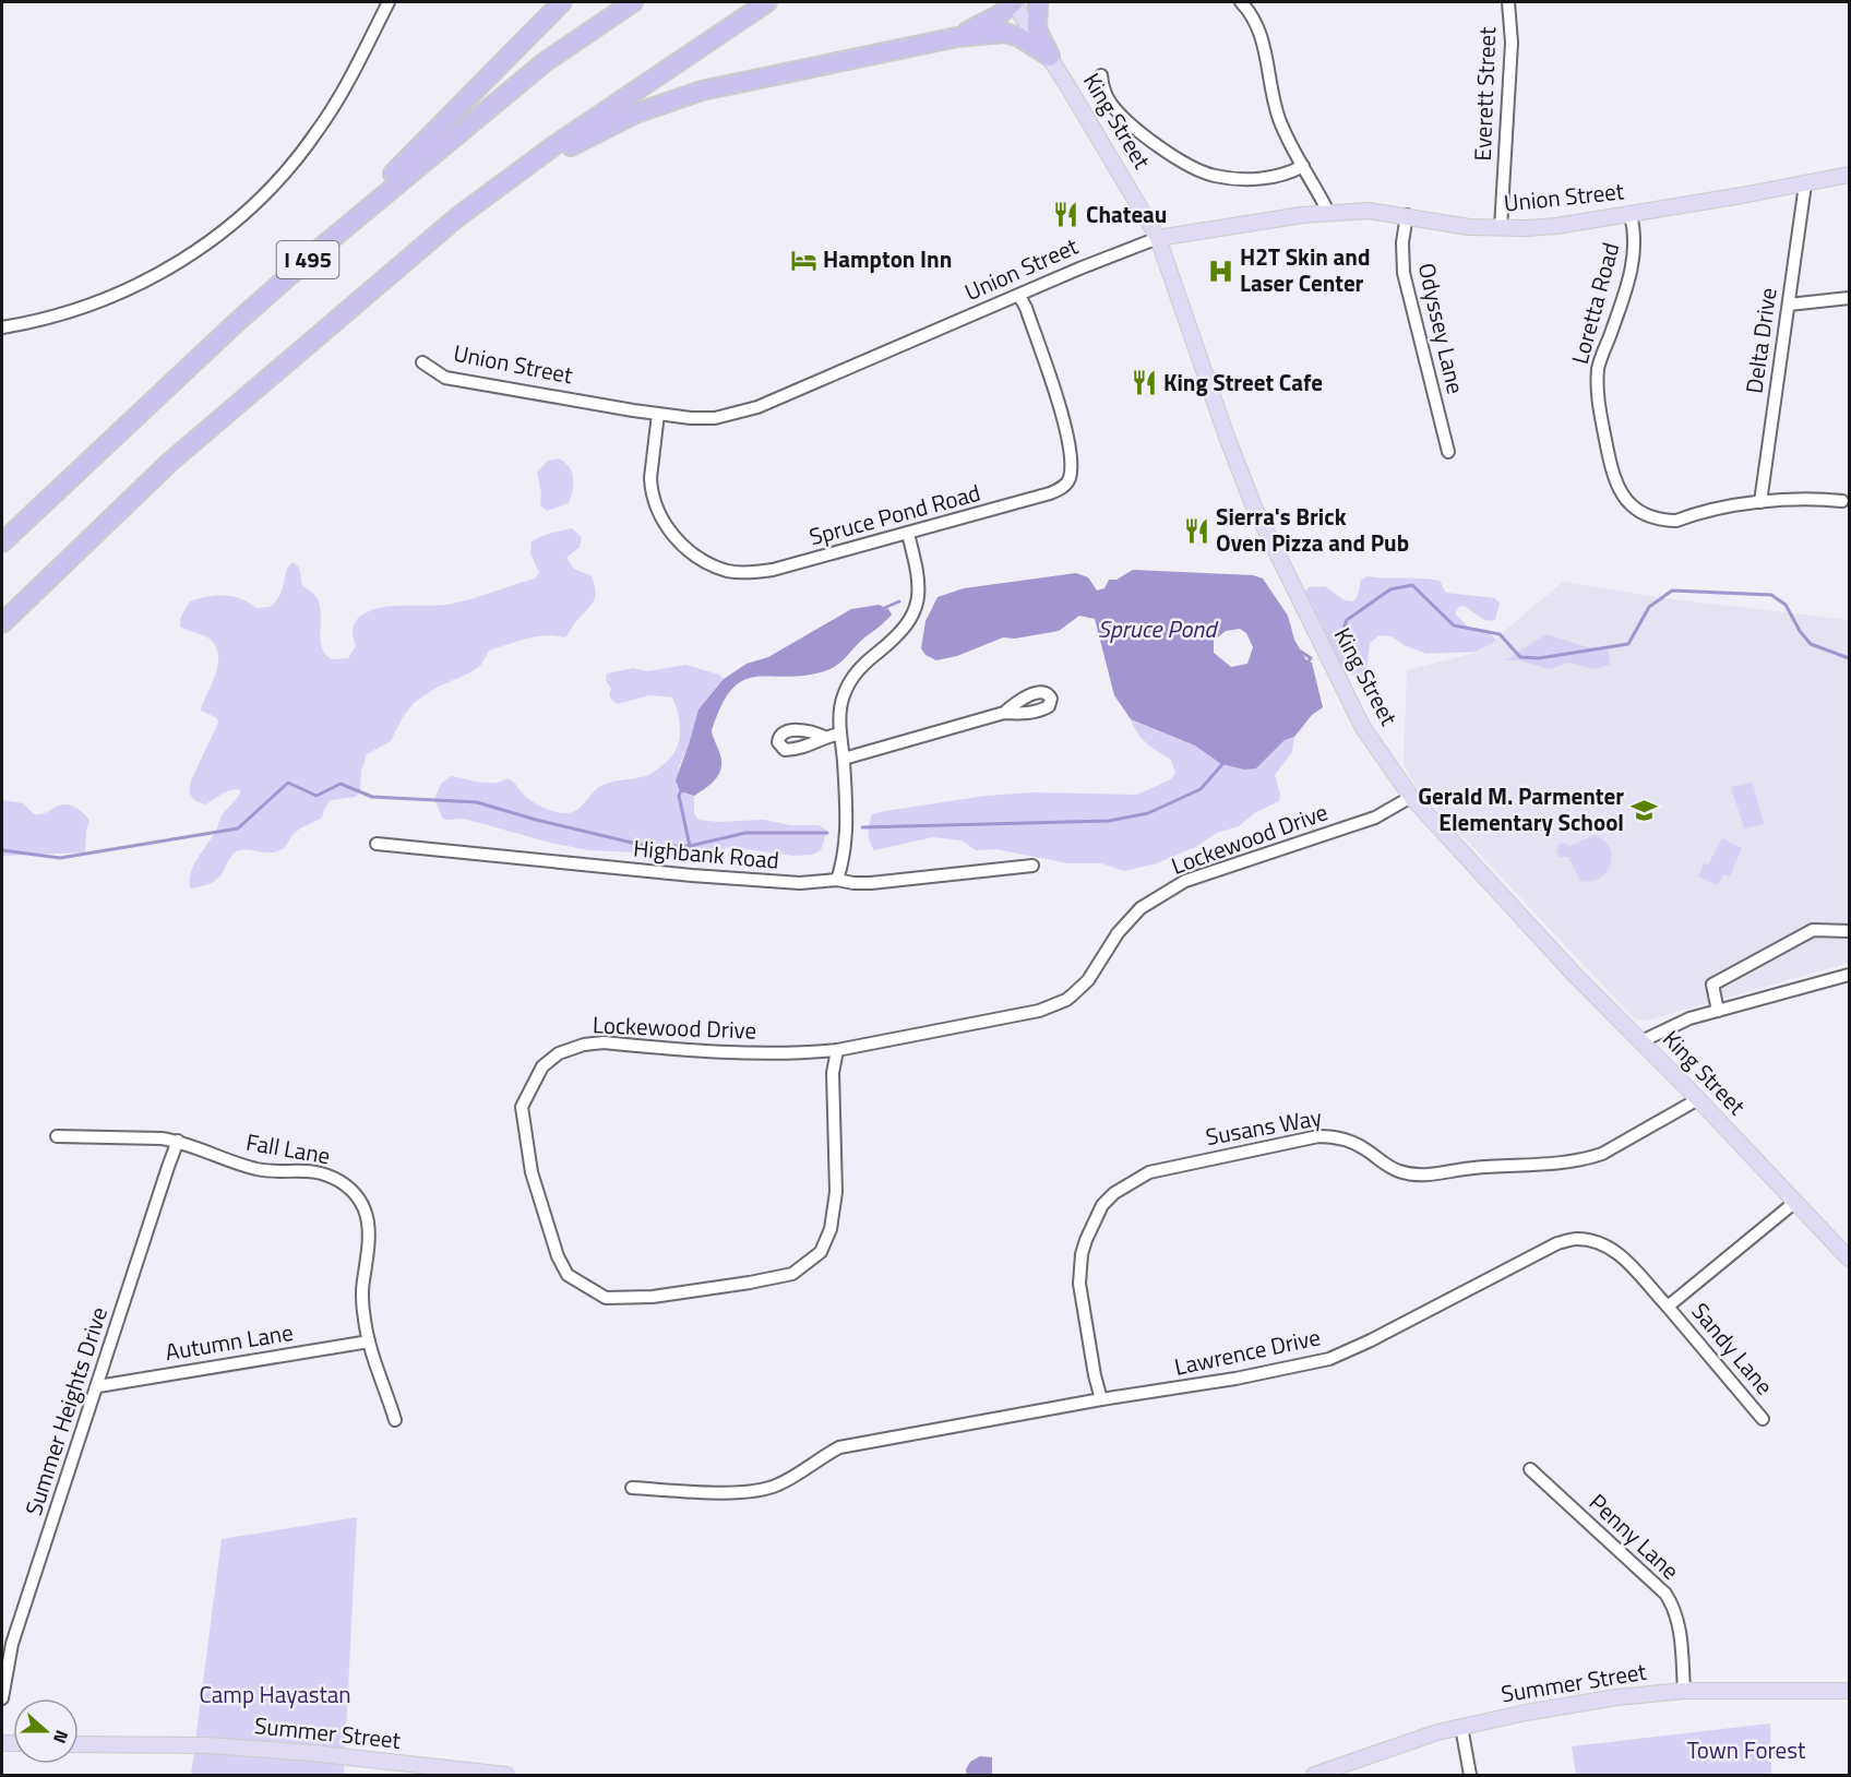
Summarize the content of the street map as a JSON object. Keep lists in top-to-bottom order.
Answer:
{
  "streets": {
    "highway": ["I 495"],
    "main road": ["King Street", "Union Street", "Summer Street"],
    "street": [
      "Everett Street",
      "Loretta Road",
      "Odyssey Lane",
      "Delta Drive",
      "Spruce Pond Road",
      "Lockewood Drive",
      "Highbank Road",
      "Susans Way",
      "Fall Lane",
      "Autumn Lane",
      "Sandy Lane",
      "Lawrence Drive",
      "Summer Heights Drive",
      "Penny Lane"
    ]
  },
  "crossings": [
    ["Everett Street", "Union Street"],
    ["King Street", "Union Street"],
    ["King Street", "Lockewood Drive"],
    ["King Street", "Susans Way"],
    ["Union Street", "Loretta Road"],
    ["Union Street", "Odyssey Lane"],
    ["Union Street", "Delta Drive"],
    ["Union Street", "Spruce Pond Road"],
    ["Loretta Road", "Delta Drive"],
    ["Susans Way", "Lawrence Drive"],
    ["Fall Lane", "Autumn Lane"],
    ["Fall Lane", "Summer Heights Drive"],
    ["Autumn Lane", "Summer Heights Drive"],
    ["Sandy Lane", "Lawrence Drive"],
    ["Penny Lane", "Summer Street"]
  ],
  "water": ["Spruce Pond"],
  "parks": ["Camp Hayastan", "Town Forest"],
  "places": {
    "restaurant": ["Chateau", "King Street Cafe", "Sierra's Brick Oven Pizza and Pub"],
    "hotel": ["Hampton Inn"],
    "hospital": ["H2T Skin and Laser Center"],
    "school or university": ["Gerald M. Parmenter Elementary School"]
  },
  "north": "right"
}
